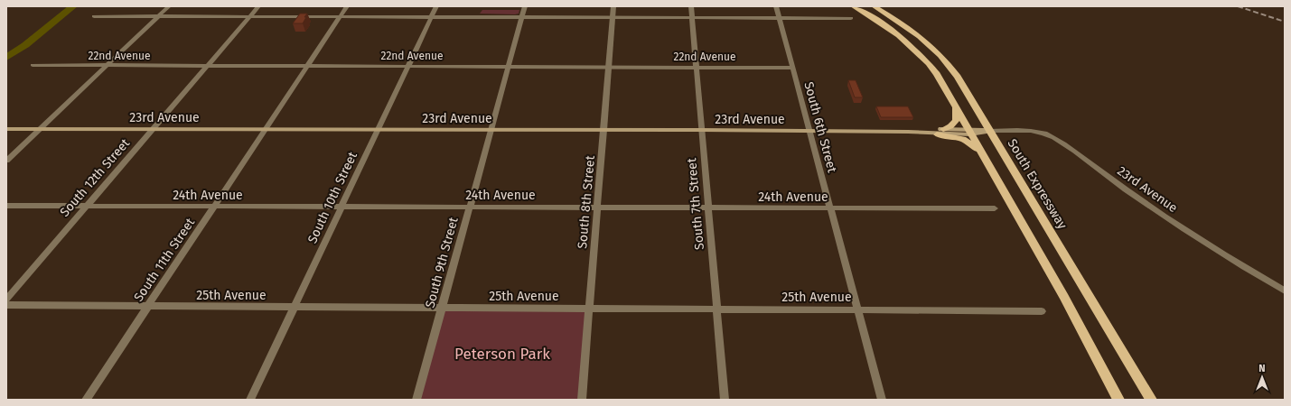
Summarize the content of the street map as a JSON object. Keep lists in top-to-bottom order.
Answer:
{
  "streets": {
    "main road": ["23rd Avenue", "South Expressway"],
    "street": [
      "22nd Avenue",
      "South 6th Street",
      "South 12th Street",
      "24th Avenue",
      "South 10th Street",
      "South 8th Street",
      "South 7th Street",
      "South 11th Street",
      "South 9th Street",
      "25th Avenue"
    ]
  },
  "crossings": [
    ["22nd Avenue", "South 6th Street"],
    ["22nd Avenue", "South 12th Street"],
    ["22nd Avenue", "South 10th Street"],
    ["22nd Avenue", "South 8th Street"],
    ["22nd Avenue", "South 7th Street"],
    ["22nd Avenue", "South 11th Street"],
    ["22nd Avenue", "South 9th Street"],
    ["23rd Avenue", "South 6th Street"],
    ["23rd Avenue", "South 12th Street"],
    ["23rd Avenue", "South Expressway"],
    ["23rd Avenue", "South 10th Street"],
    ["23rd Avenue", "South 8th Street"],
    ["23rd Avenue", "South 7th Street"],
    ["23rd Avenue", "South 11th Street"],
    ["23rd Avenue", "South 9th Street"],
    ["South 6th Street", "24th Avenue"],
    ["South 6th Street", "25th Avenue"],
    ["South 12th Street", "24th Avenue"],
    ["24th Avenue", "South 10th Street"],
    ["24th Avenue", "South 8th Street"],
    ["24th Avenue", "South 7th Street"],
    ["24th Avenue", "South 11th Street"],
    ["24th Avenue", "South 9th Street"],
    ["South 10th Street", "25th Avenue"],
    ["South 8th Street", "25th Avenue"],
    ["South 7th Street", "25th Avenue"],
    ["South 11th Street", "25th Avenue"],
    ["South 9th Street", "25th Avenue"]
  ],
  "parks": ["Peterson Park"],
  "north": "top"
}
